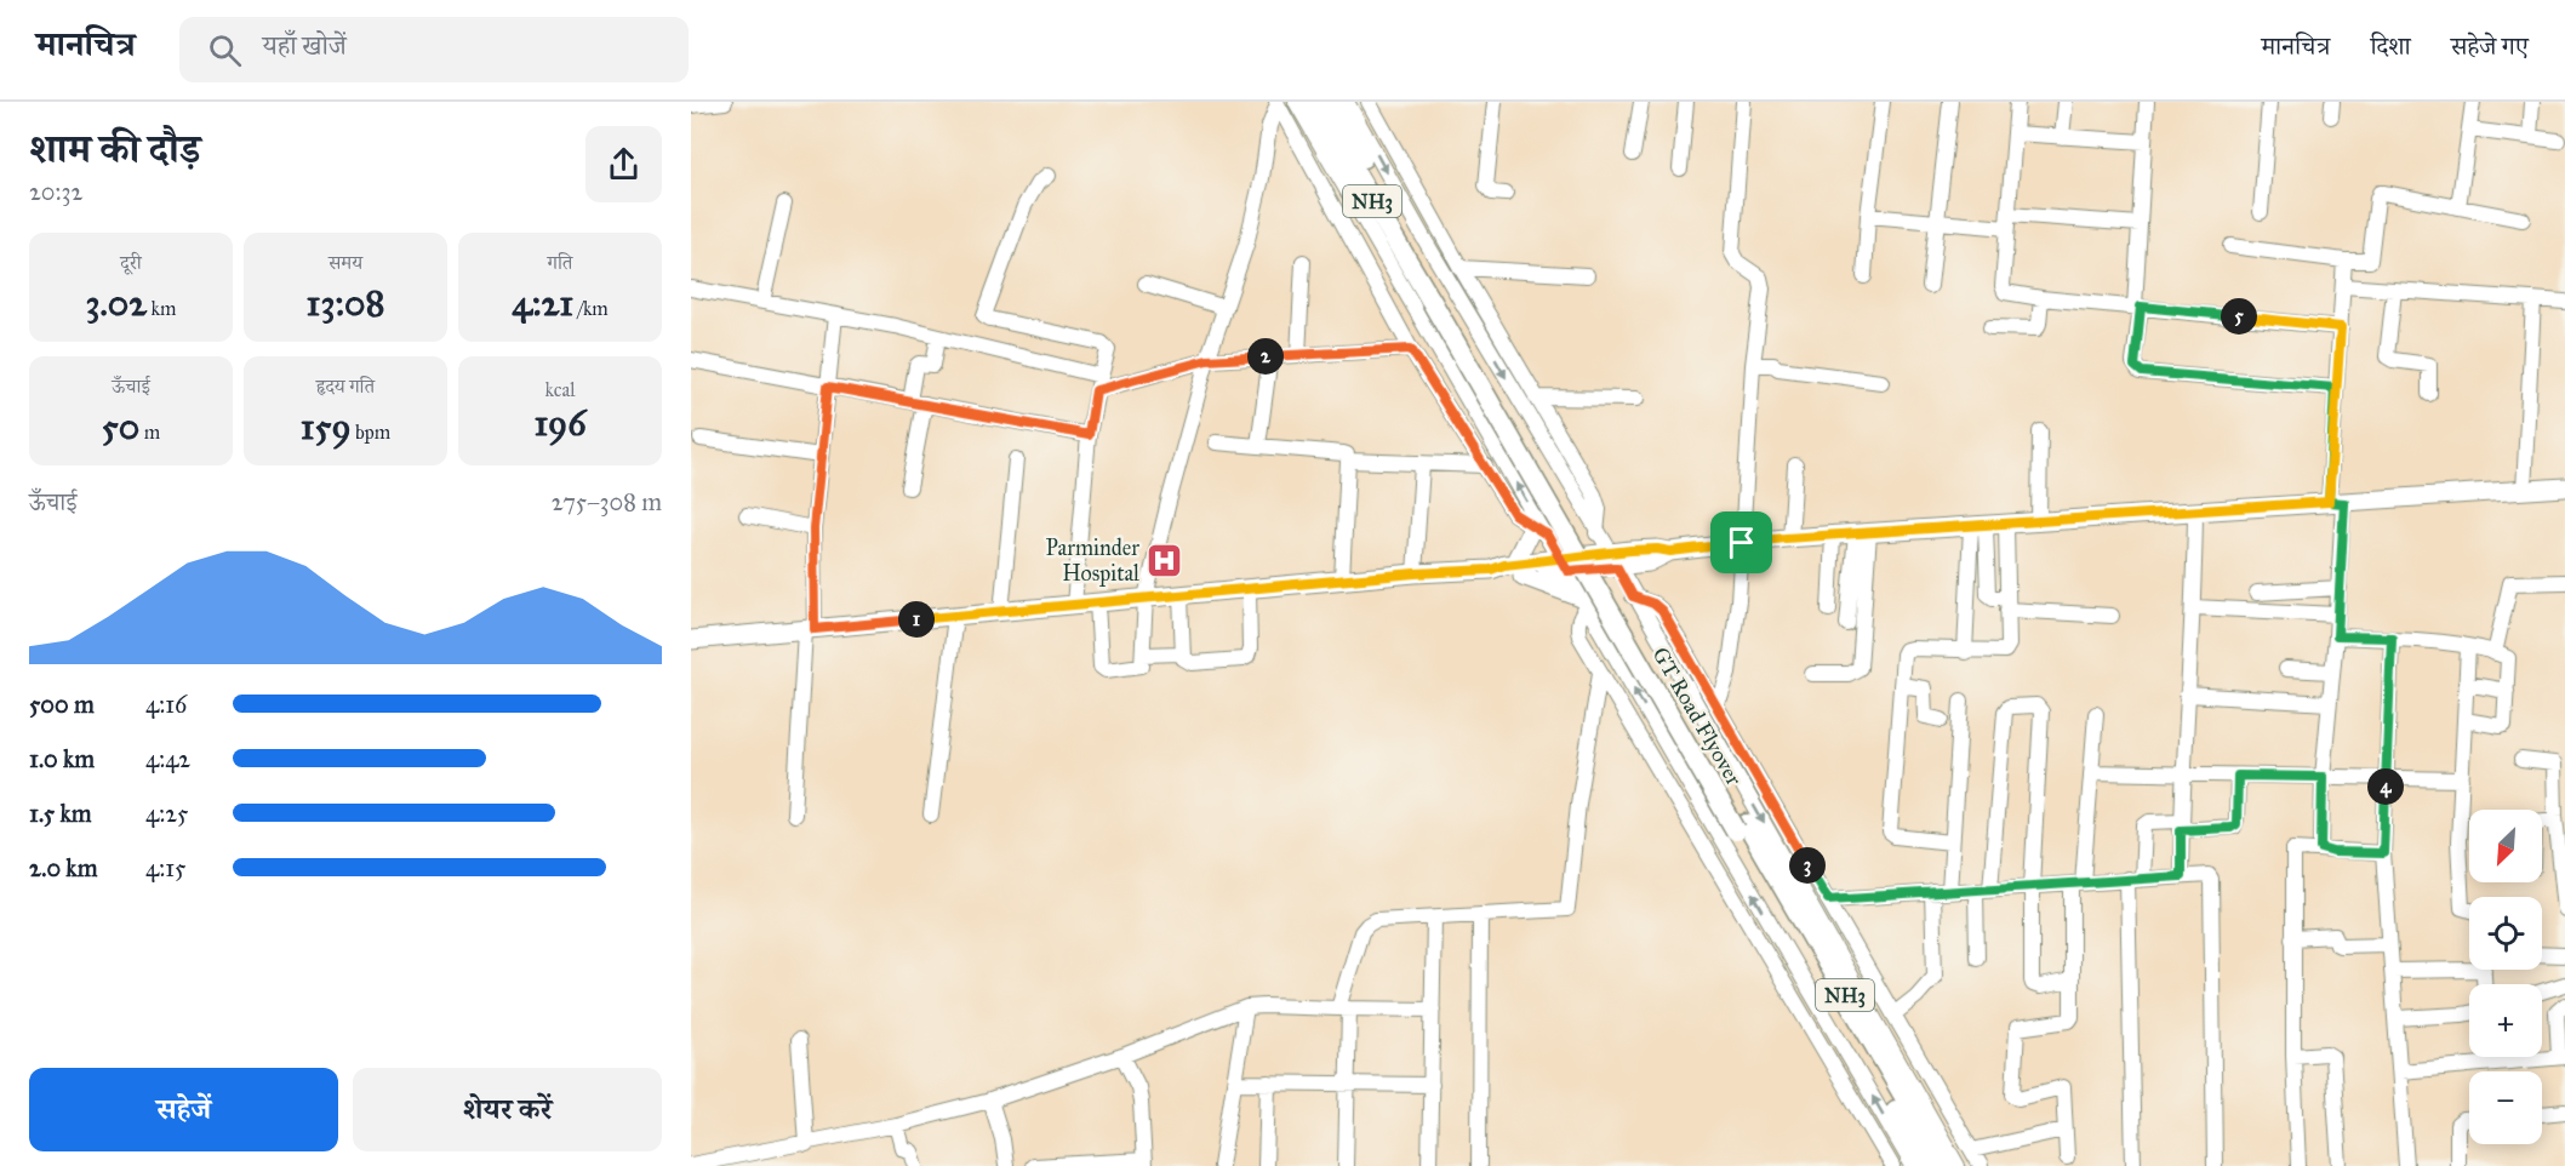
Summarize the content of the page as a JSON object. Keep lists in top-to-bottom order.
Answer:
{
  "streets": {
    "highway": ["NH3", "GT Road Flyover"]
  },
  "places": {
    "hospital": ["Parminder Hospital"]
  },
  "north": "bottom left",
  "page": {
    "header": "मानचित्र",
    "search": "यहाँ खोजें",
    "nav": ["मानचित्र", "दिशा", "सहेजे गए"],
    "heading": ["शाम की दौड़", "20:32"],
    "stats": [
      ["दूरी", "3.02 km"],
      ["समय", "13:08"],
      ["गति", "4:21 /km"],
      ["ऊँचाई", "50 m"],
      ["हृदय गति", "159 bpm"],
      ["kcal", "196"]
    ],
    "pins": [
      "5",
      "2",
      "1",
      "4",
      "3"
    ],
    "chart": ["ऊँचाई", "275–308 m"],
    "list": [
      {
        "name": "500 m",
        "note": "4:16"
      },
      {
        "name": "1.0 km",
        "note": "4:42"
      },
      {
        "name": "1.5 km",
        "note": "4:25"
      },
      {
        "name": "2.0 km",
        "note": "4:15"
      }
    ],
    "map_buttons": ["+", "−"],
    "buttons": ["सहेजें", "शेयर करें"]
  }
}
